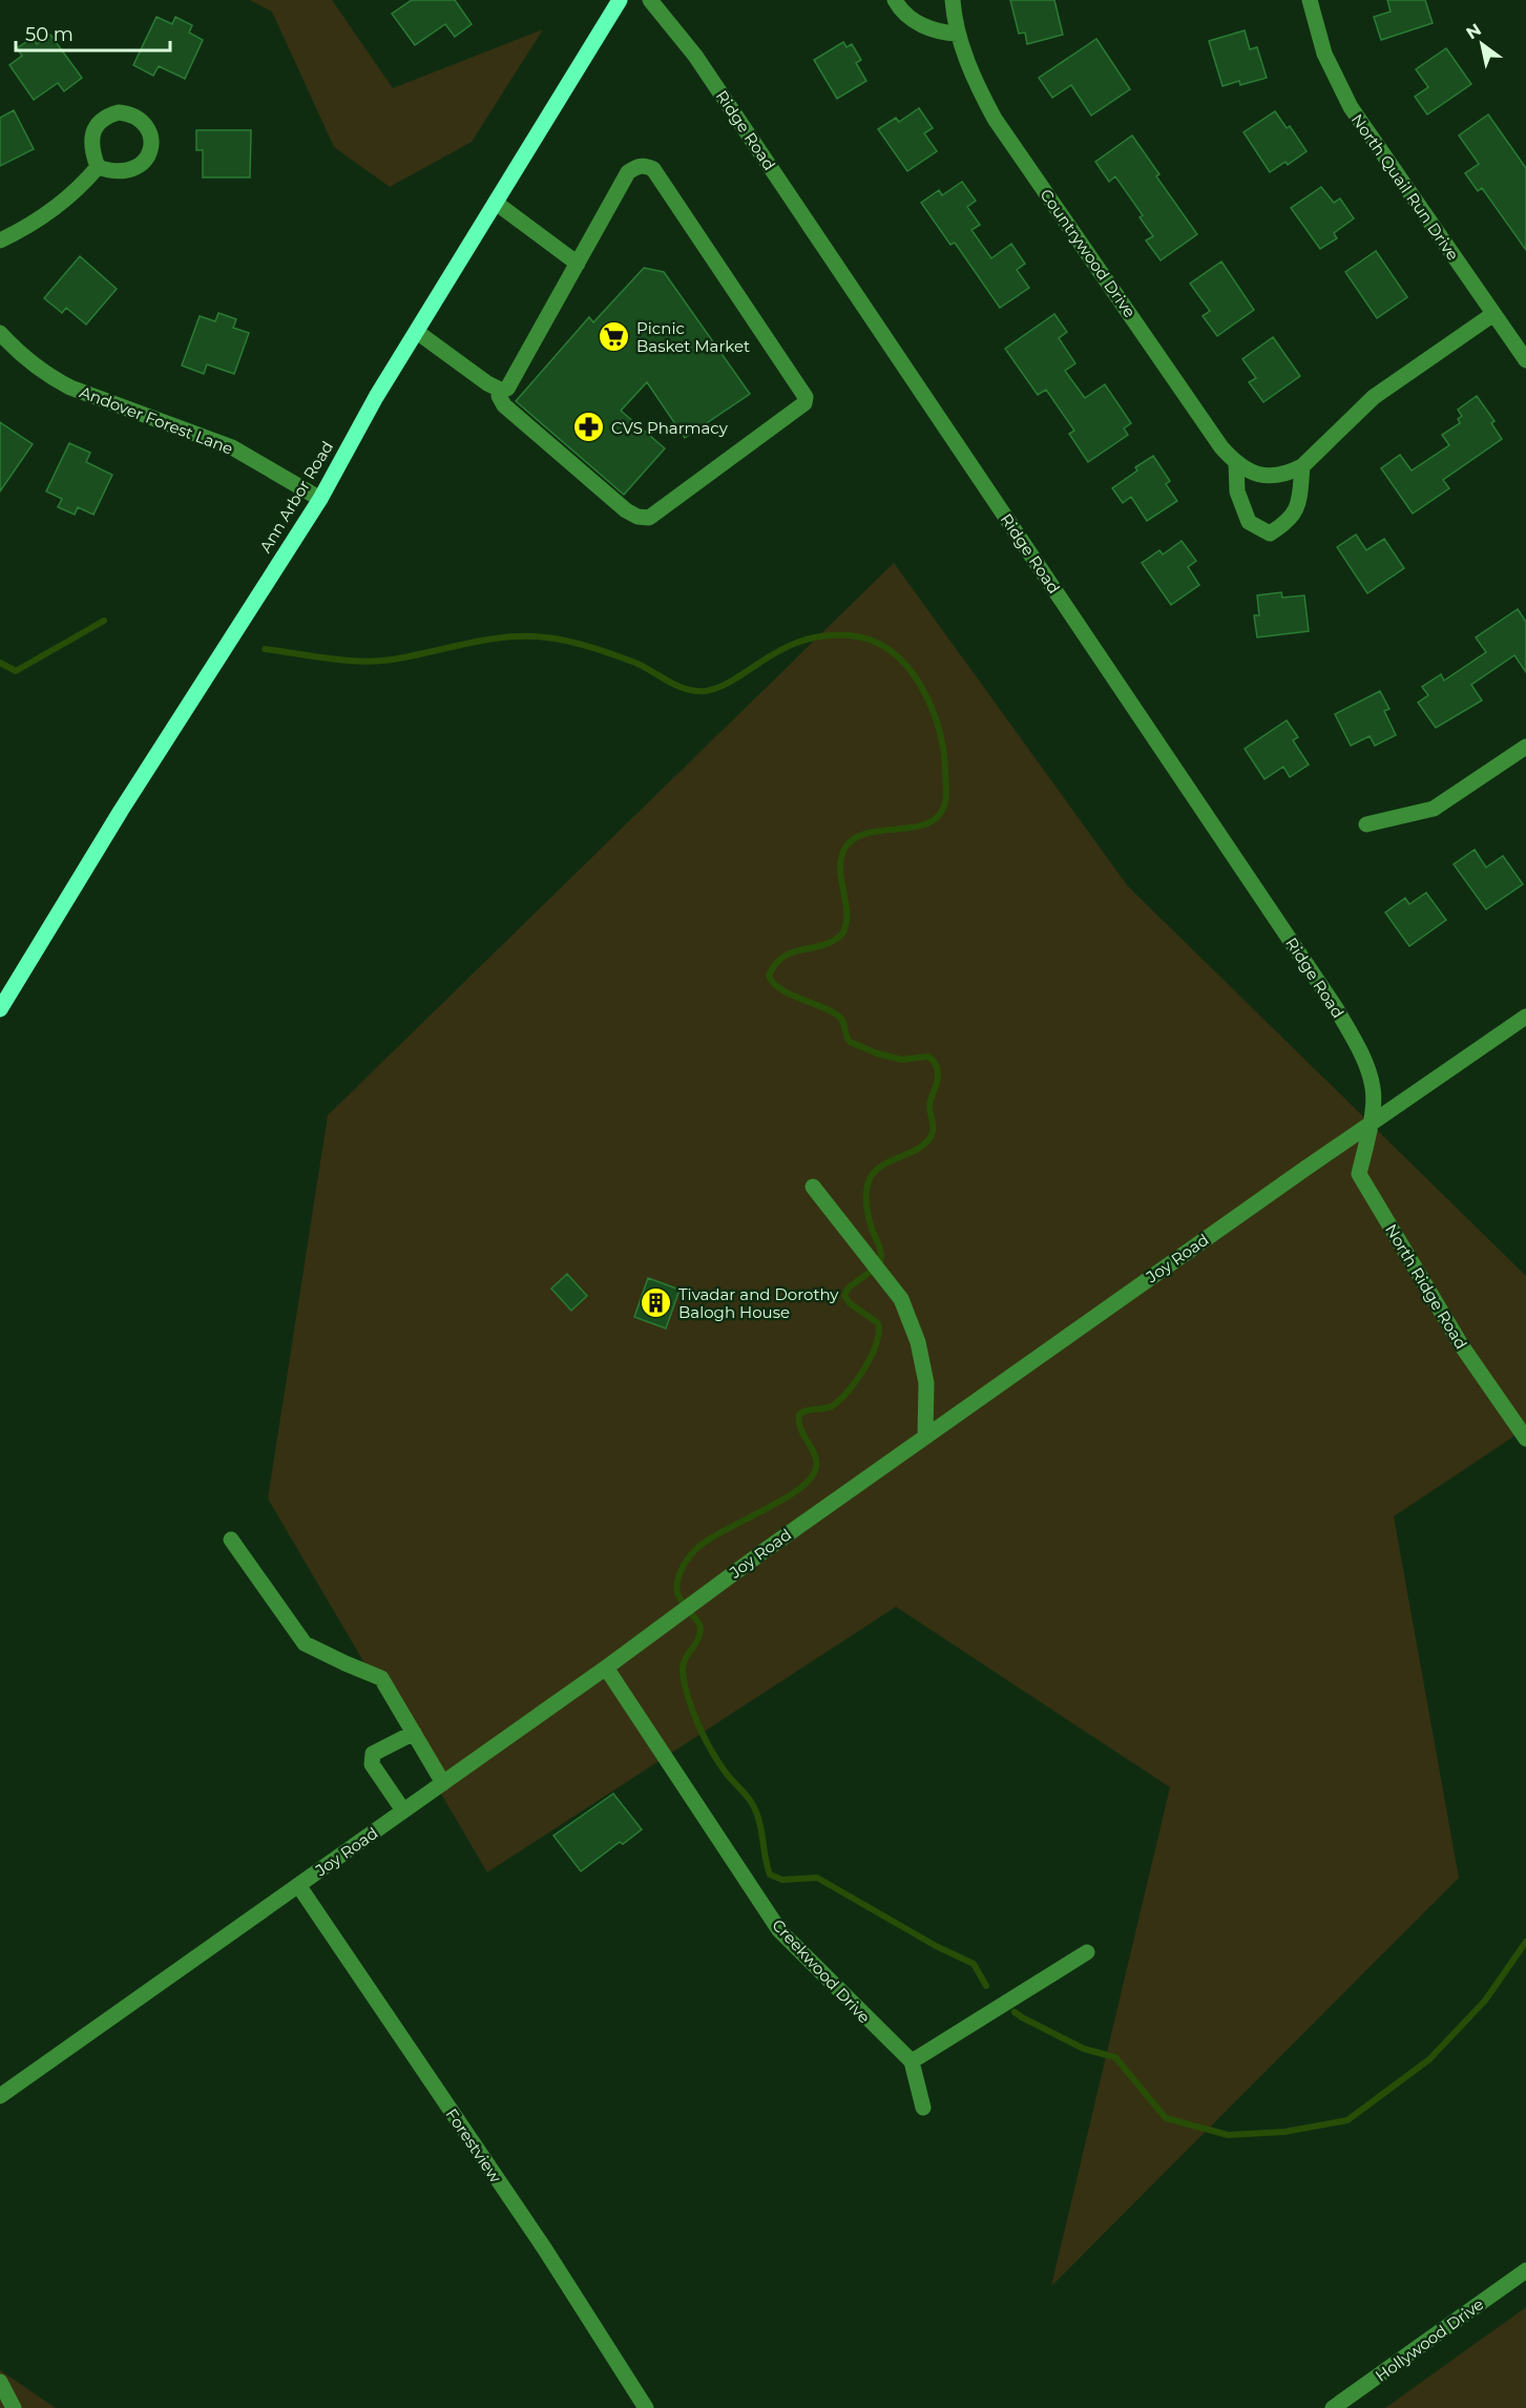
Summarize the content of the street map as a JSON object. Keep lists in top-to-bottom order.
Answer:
{
  "streets": {
    "main road": ["Ann Arbor Road"],
    "street": [
      "Ridge Road",
      "North Quail Run Drive",
      "Countrywood Drive",
      "Andover Forest Lane",
      "Joy Road",
      "North Ridge Road",
      "Creekwood Drive",
      "Forestview",
      "Hollywood Drive"
    ]
  },
  "crossings": [
    ["Ridge Road", "Joy Road"],
    ["Ridge Road", "North Ridge Road"],
    ["North Quail Run Drive", "Countrywood Drive"],
    ["Andover Forest Lane", "Ann Arbor Road"],
    ["Joy Road", "North Ridge Road"],
    ["Joy Road", "Creekwood Drive"],
    ["Joy Road", "Forestview"]
  ],
  "places": {
    "supermarket": ["Picnic Basket Market"],
    "pharmacy": ["CVS Pharmacy"],
    "building": ["Tivadar and Dorothy Balogh House"]
  },
  "scale_bar": "50 m",
  "north": "top left"
}
